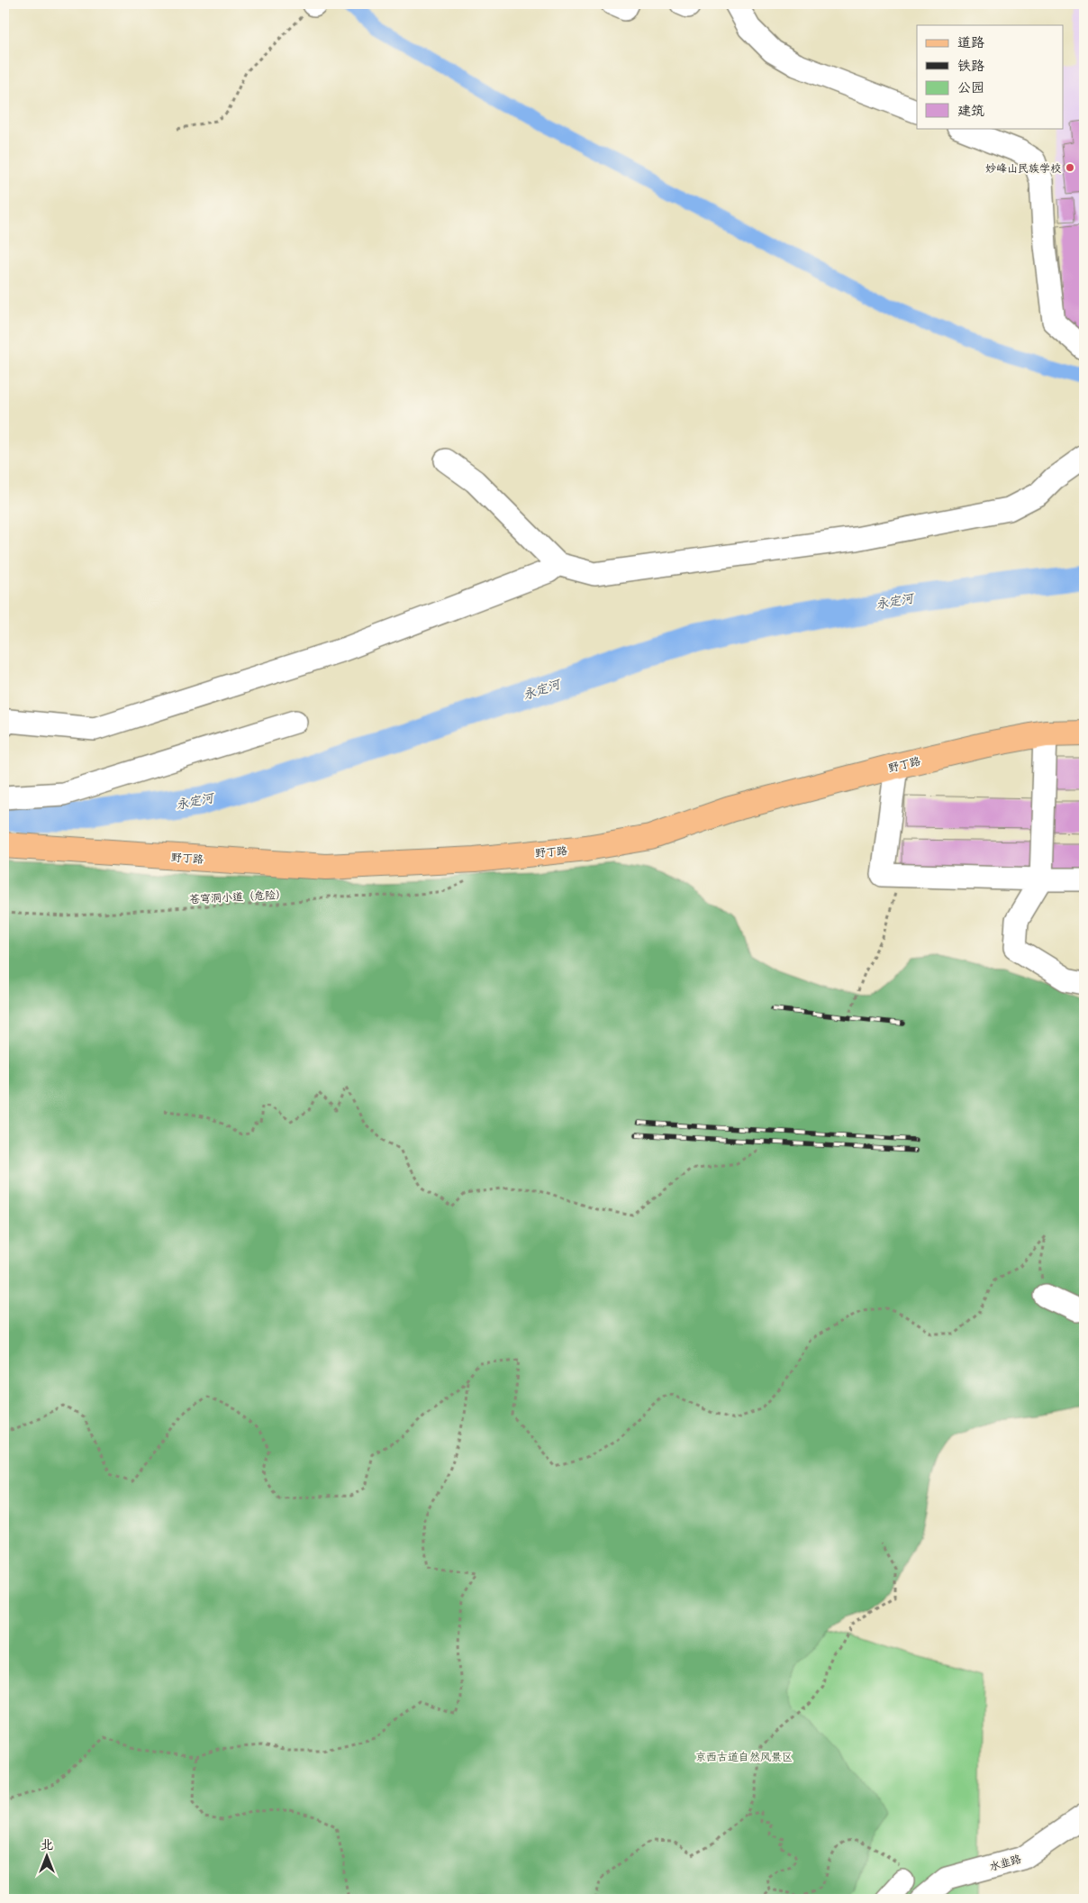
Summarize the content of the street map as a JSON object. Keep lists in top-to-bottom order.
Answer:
{
  "streets": {
    "main road": ["野丁路"],
    "street": ["水韭路"],
    "path": ["苍穹洞小道（危险）"]
  },
  "water": ["永定河"],
  "parks": ["京西古道自然风景区"],
  "places": ["妙峰山民族学校"],
  "legend": [
    "道路",
    "铁路",
    "公园",
    "建筑"
  ],
  "north": "top"
}
